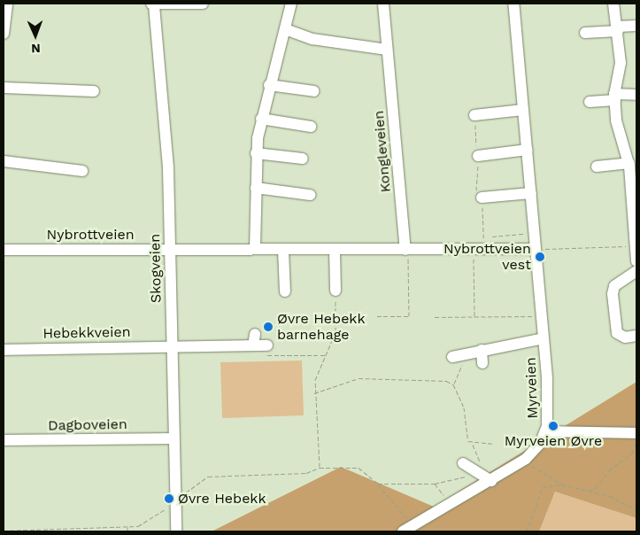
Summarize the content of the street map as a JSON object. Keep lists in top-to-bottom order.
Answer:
{
  "streets": {
    "street": [
      "Kongleveien",
      "Nybrottveien",
      "Skogveien",
      "Hebekkveien",
      "Myrveien",
      "Dagboveien"
    ]
  },
  "crossings": [
    ["Kongleveien", "Nybrottveien"],
    ["Nybrottveien", "Skogveien"],
    ["Nybrottveien", "Myrveien"],
    ["Skogveien", "Hebekkveien"],
    ["Skogveien", "Dagboveien"]
  ],
  "places": [
    "Nybrottveien vest",
    "Øvre Hebekk barnehage",
    "Myrveien Øvre",
    "Øvre Hebekk"
  ],
  "north": "bottom"
}
